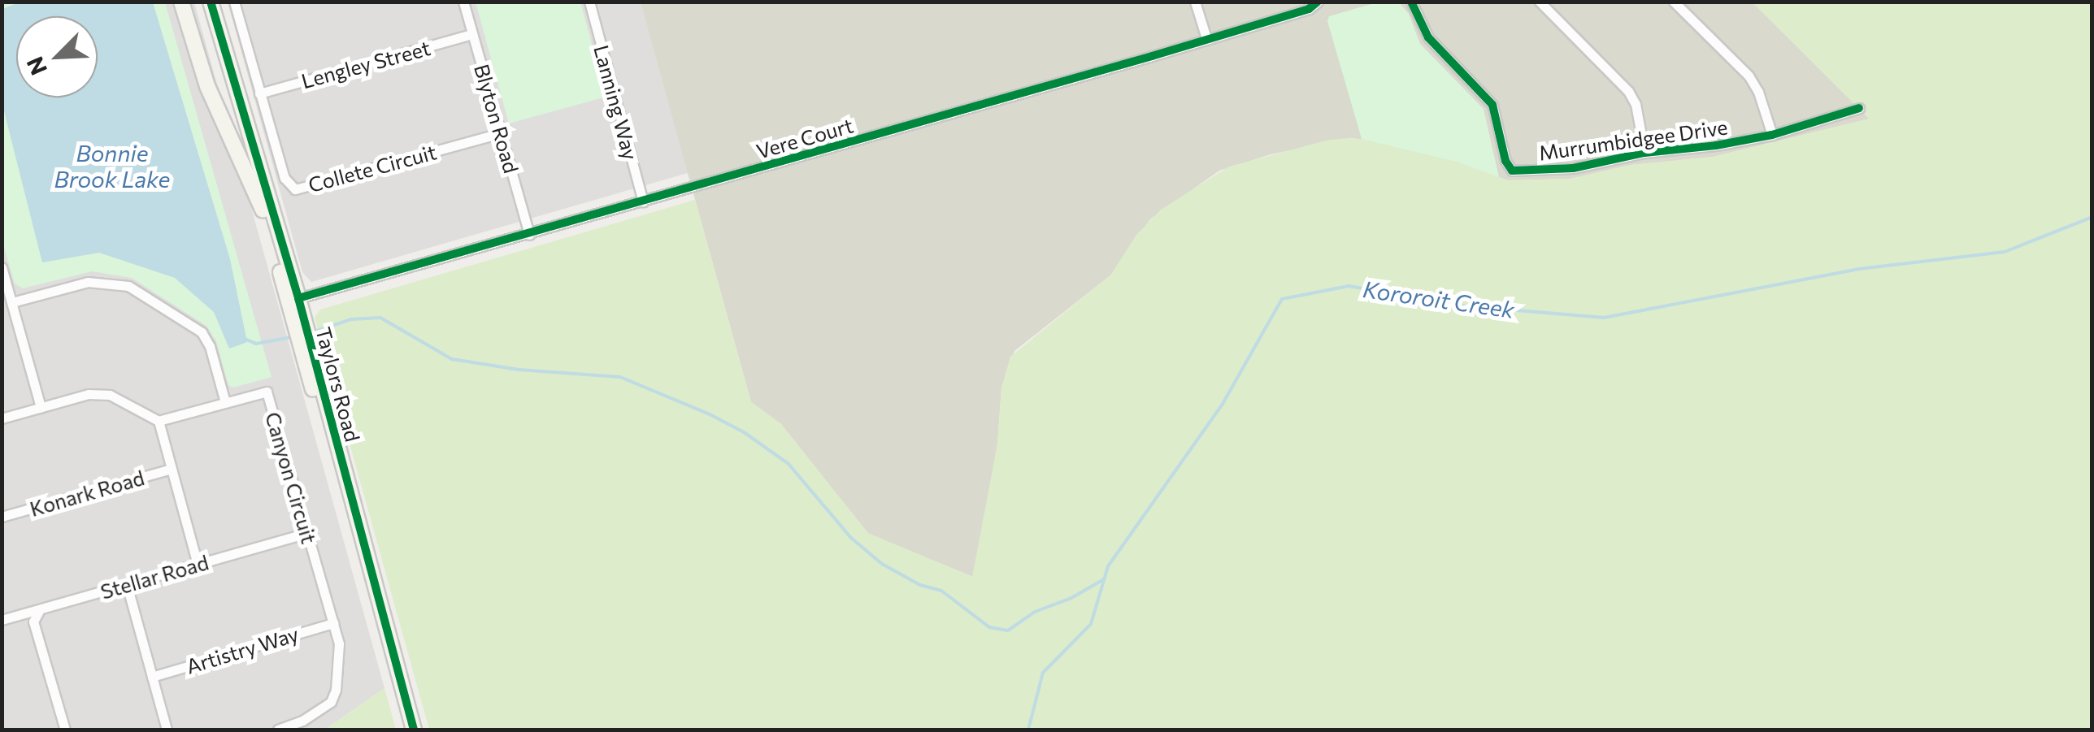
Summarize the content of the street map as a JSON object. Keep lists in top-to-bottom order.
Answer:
{
  "streets": {
    "street": [
      "Lengley Street",
      "Lanning Way",
      "Blyton Road",
      "Vere Court",
      "Murrumbidgee Drive",
      "Collete Circuit",
      "Taylors Road",
      "Canyon Circuit",
      "Konark Road",
      "Stellar Road",
      "Artistry Way"
    ]
  },
  "crossings": [
    ["Lengley Street", "Blyton Road"],
    ["Lengley Street", "Collete Circuit"],
    ["Lanning Way", "Vere Court"],
    ["Blyton Road", "Vere Court"],
    ["Blyton Road", "Collete Circuit"],
    ["Vere Court", "Taylors Road"],
    ["Canyon Circuit", "Stellar Road"],
    ["Canyon Circuit", "Artistry Way"]
  ],
  "water": ["Bonnie Brook Lake", "Kororoit Creek"],
  "north": "bottom left"
}
